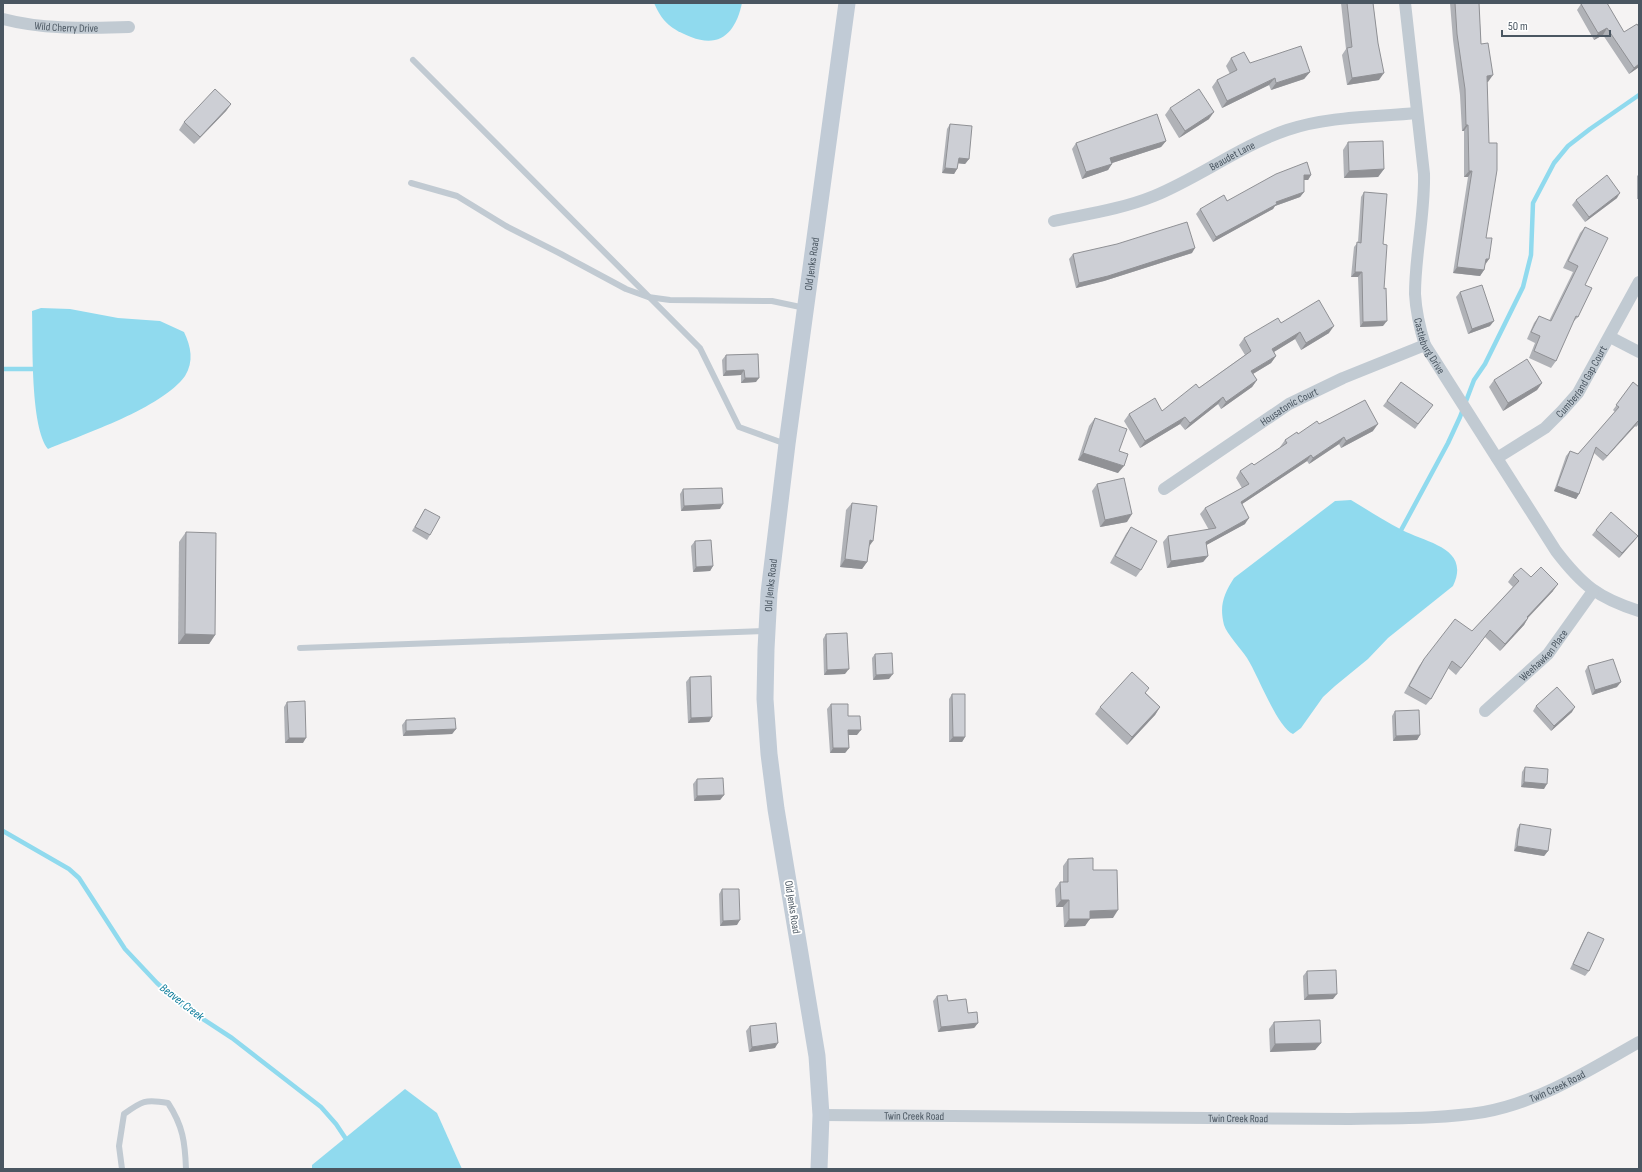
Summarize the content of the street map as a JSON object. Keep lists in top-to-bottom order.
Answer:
{
  "streets": {
    "street": [
      "Wild Cherry Drive",
      "Beaudet Lane",
      "Old Jenks Road",
      "Castleburg Drive",
      "Cumberland Gap Court",
      "Housatonic Court",
      "Weehawken Place",
      "Twin Creek Road"
    ]
  },
  "crossings": [
    ["Beaudet Lane", "Castleburg Drive"],
    ["Old Jenks Road", "Twin Creek Road"],
    ["Castleburg Drive", "Cumberland Gap Court"],
    ["Castleburg Drive", "Housatonic Court"],
    ["Castleburg Drive", "Weehawken Place"]
  ],
  "water": ["Beaver Creek"],
  "scale_bar": "50 m"
}
